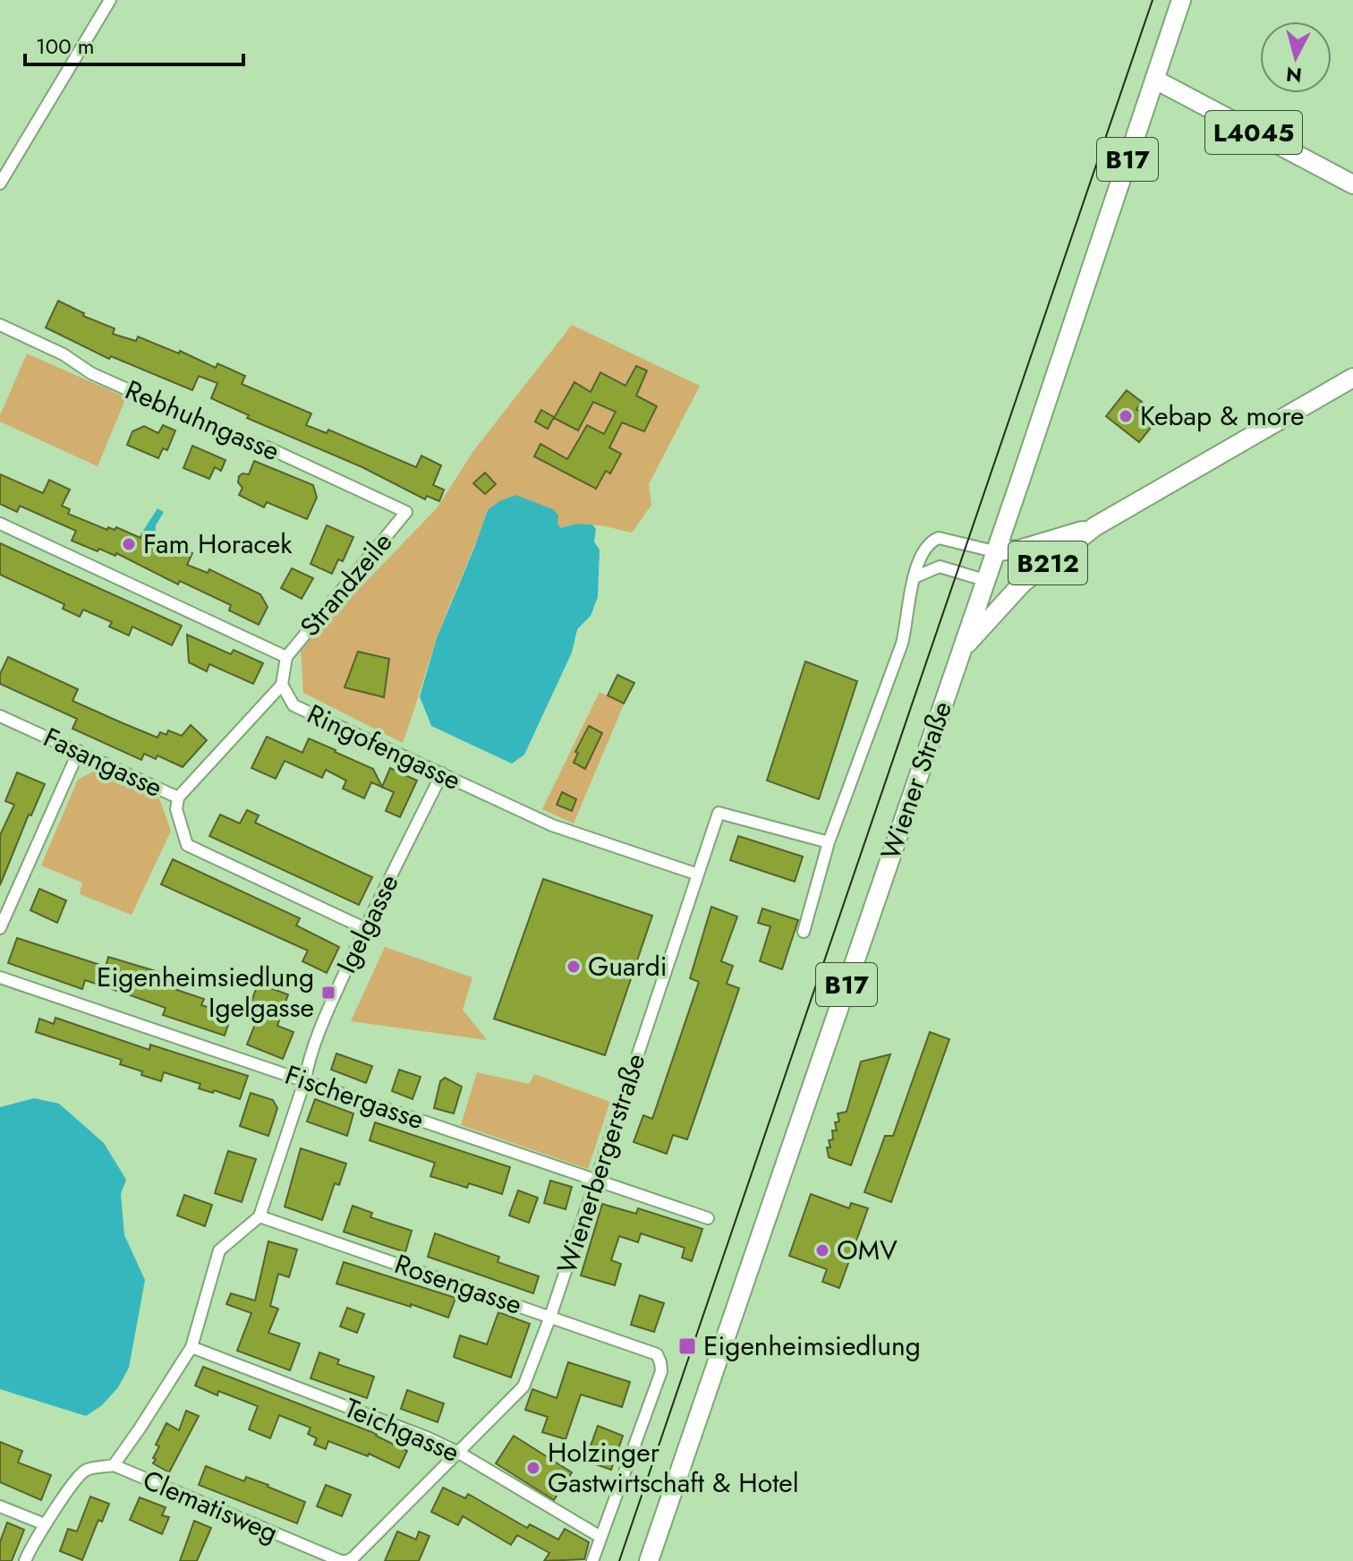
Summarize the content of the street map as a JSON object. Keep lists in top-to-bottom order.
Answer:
{
  "streets": {
    "main road": [
      "L4045",
      "B17",
      "B212",
      "Wiener Straße"
    ],
    "street": [
      "Rebhuhngasse",
      "Strandzeile",
      "Ringofengasse",
      "Fasangasse",
      "Igelgasse",
      "Fischergasse",
      "Wienerbergerstraße",
      "Rosengasse",
      "Teichgasse",
      "Clematisweg"
    ]
  },
  "crossings": [
    ["L4045", "Wiener Straße"],
    ["Rebhuhngasse", "Strandzeile"],
    ["B212", "Wiener Straße"],
    ["Strandzeile", "Ringofengasse"],
    ["Ringofengasse", "Igelgasse"],
    ["Ringofengasse", "Wienerbergerstraße"],
    ["Fasangasse", "Igelgasse"],
    ["Igelgasse", "Fischergasse"],
    ["Igelgasse", "Rosengasse"],
    ["Fischergasse", "Wienerbergerstraße"],
    ["Wienerbergerstraße", "Rosengasse"],
    ["Wienerbergerstraße", "Teichgasse"],
    ["Wienerbergerstraße", "Clematisweg"],
    ["Rosengasse", "Teichgasse"]
  ],
  "places": {
    "other": [
      "Kebap & more",
      "Fam Horacek",
      "Guardi",
      "OMV",
      "Holzinger Gastwirtschaft & Hotel"
    ],
    "transit": ["Eigenheimsiedlung Igelgasse", "Eigenheimsiedlung"]
  },
  "scale_bar": "100 m",
  "north": "bottom"
}
